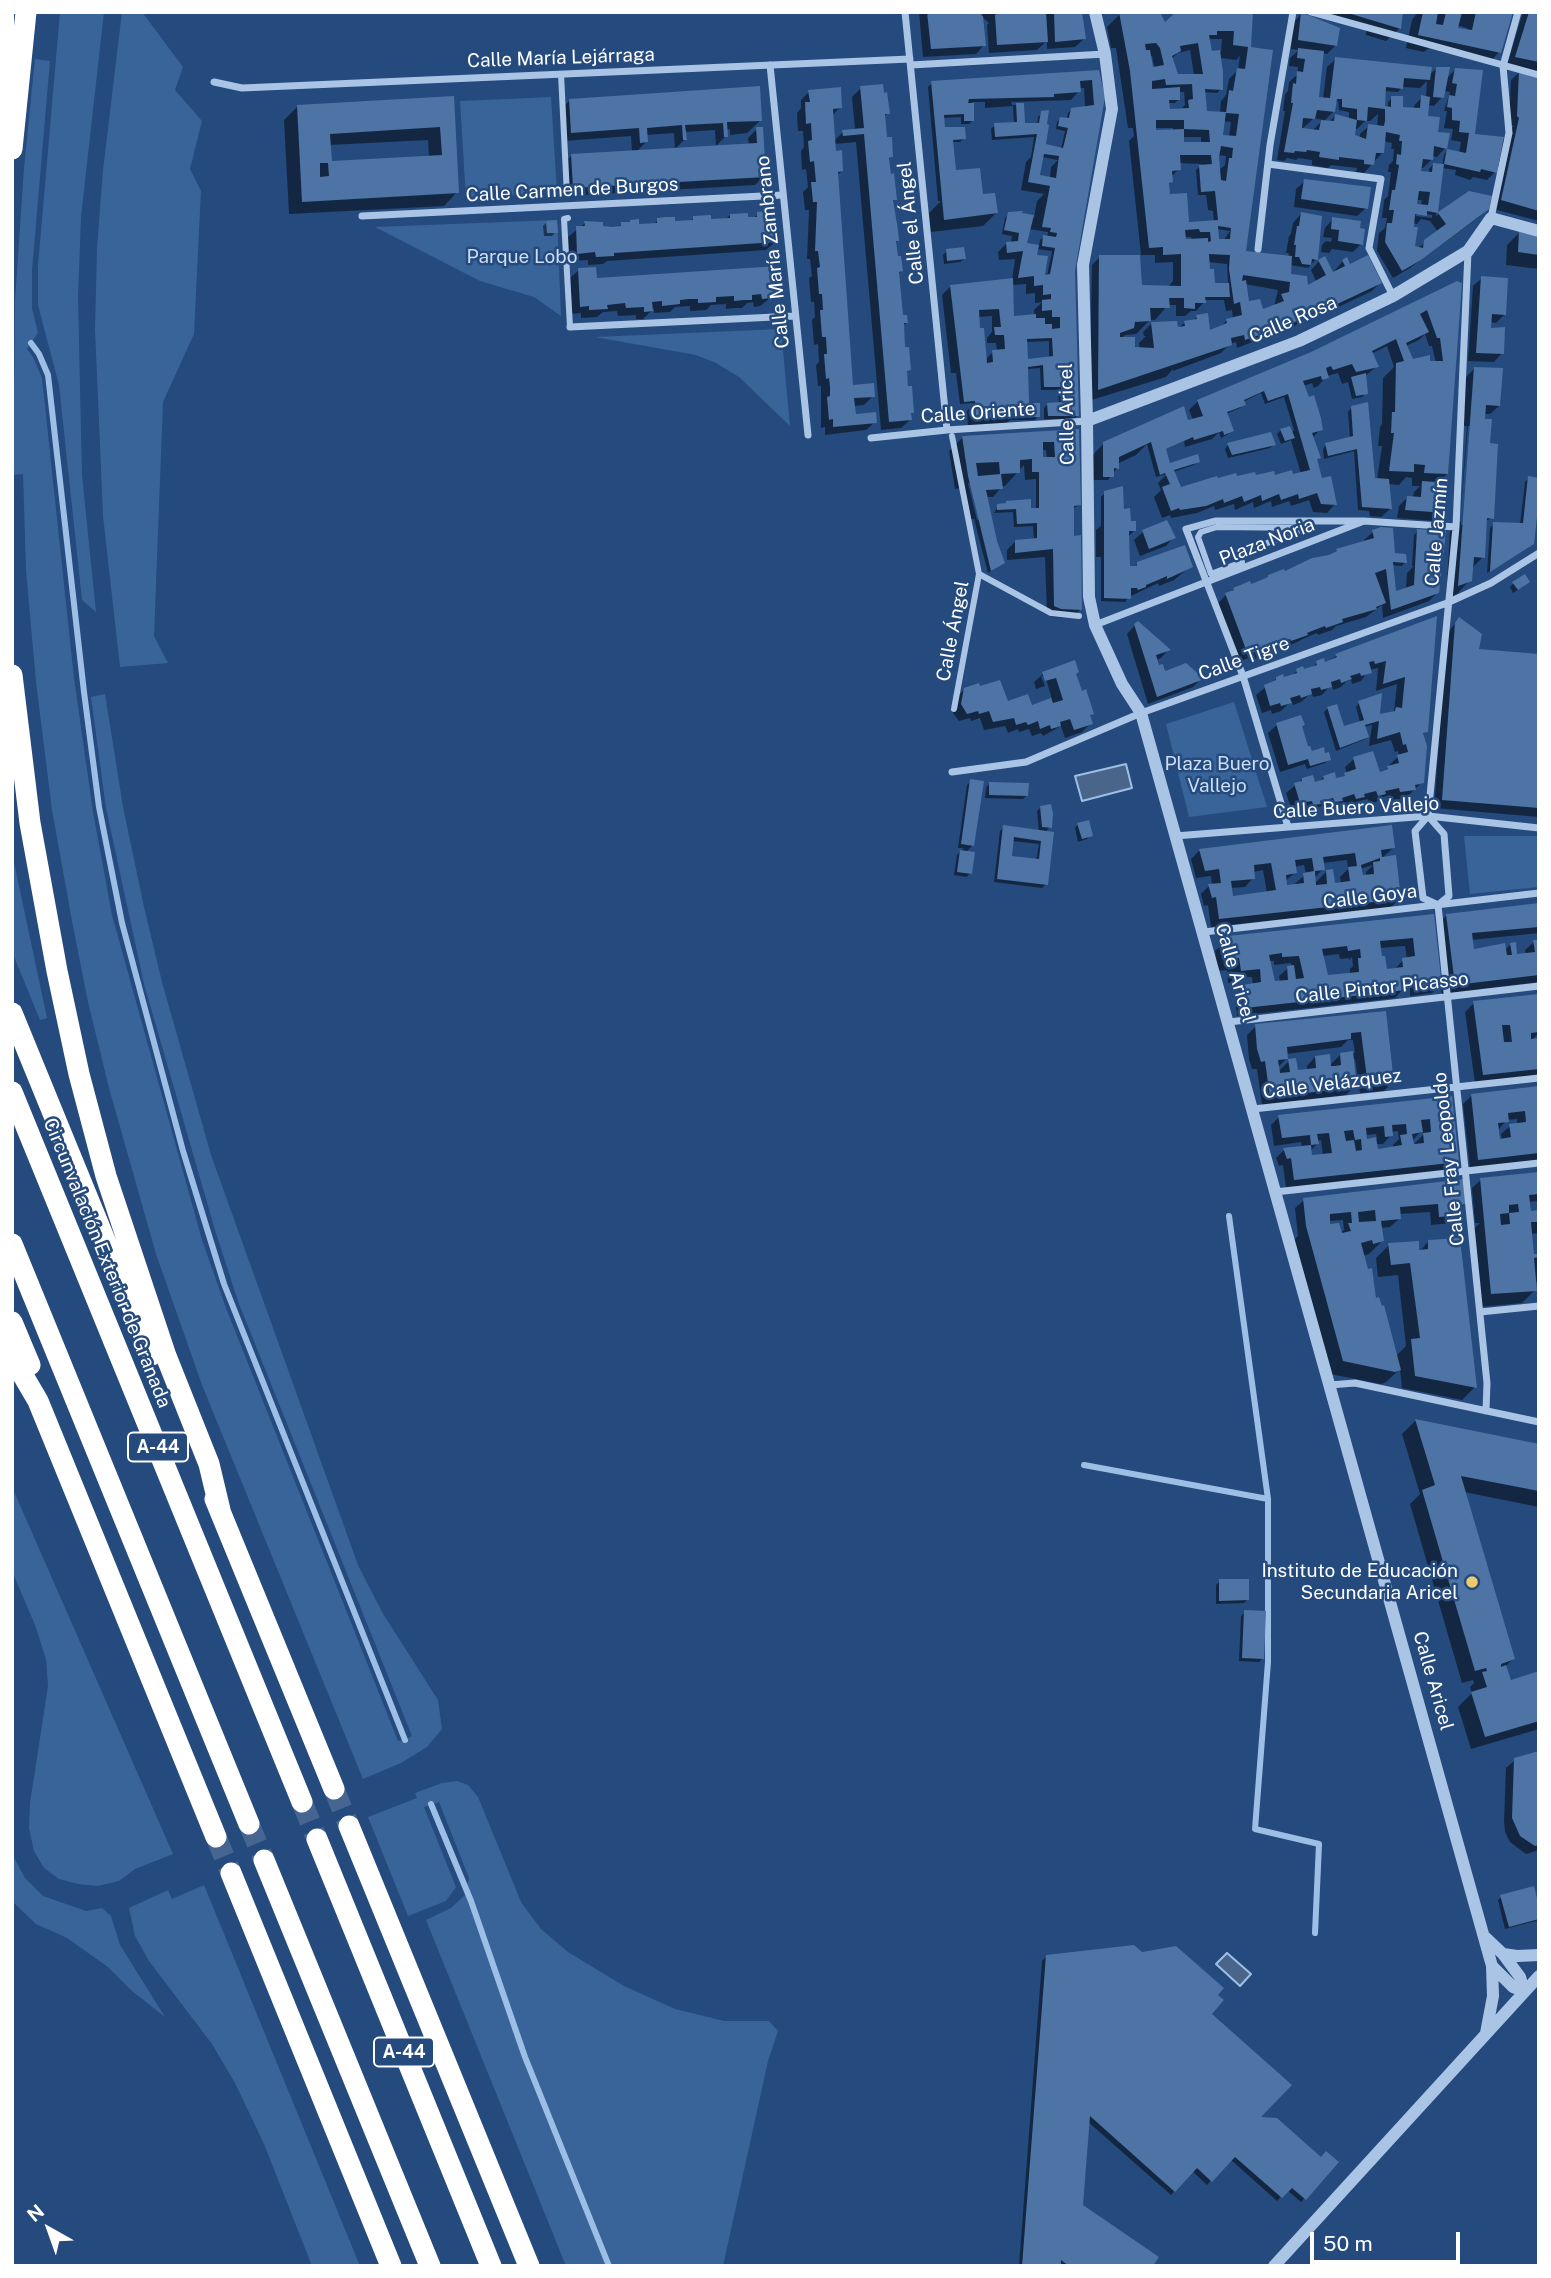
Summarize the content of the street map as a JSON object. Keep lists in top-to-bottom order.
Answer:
{
  "streets": {
    "highway": ["Circunvalación Exterior de Granada", "A-44"],
    "street": [
      "Calle María Lejárraga",
      "Calle Carmen de Burgos",
      "Calle el Ángel",
      "Calle María Zambrano",
      "Calle Rosa",
      "Calle Oriente",
      "Calle Aricel",
      "Calle Jazmín",
      "Plaza Noria",
      "Calle Ángel",
      "Calle Tigre",
      "Calle Buero Vallejo",
      "Calle Goya",
      "Calle Pintor Picasso",
      "Calle Velázquez",
      "Calle Fray Leopoldo"
    ]
  },
  "crossings": [
    ["Calle María Lejárraga", "Calle el Ángel"],
    ["Calle María Lejárraga", "Calle María Zambrano"],
    ["Calle María Lejárraga", "Calle Aricel"],
    ["Calle Carmen de Burgos", "Calle María Zambrano"],
    ["Calle el Ángel", "Calle Oriente"],
    ["Calle el Ángel", "Calle Ángel"],
    ["Calle Rosa", "Calle Oriente"],
    ["Calle Rosa", "Calle Aricel"],
    ["Calle Rosa", "Calle Jazmín"],
    ["Calle Oriente", "Calle Aricel"],
    ["Calle Oriente", "Calle Ángel"],
    ["Calle Aricel", "Calle Tigre"],
    ["Calle Aricel", "Calle Buero Vallejo"],
    ["Calle Aricel", "Calle Goya"],
    ["Calle Aricel", "Calle Pintor Picasso"],
    ["Calle Aricel", "Calle Velázquez"],
    ["Calle Jazmín", "Plaza Noria"],
    ["Calle Jazmín", "Calle Tigre"],
    ["Calle Jazmín", "Calle Buero Vallejo"],
    ["Calle Jazmín", "Calle Goya"],
    ["Calle Jazmín", "Calle Fray Leopoldo"],
    ["Calle Goya", "Calle Fray Leopoldo"],
    ["Calle Pintor Picasso", "Calle Fray Leopoldo"],
    ["Calle Velázquez", "Calle Fray Leopoldo"]
  ],
  "parks": ["Parque Lobo", "Plaza Buero Vallejo"],
  "places": ["Instituto de Educación Secundaria Aricel"],
  "scale_bar": "50 m",
  "north": "top left"
}
